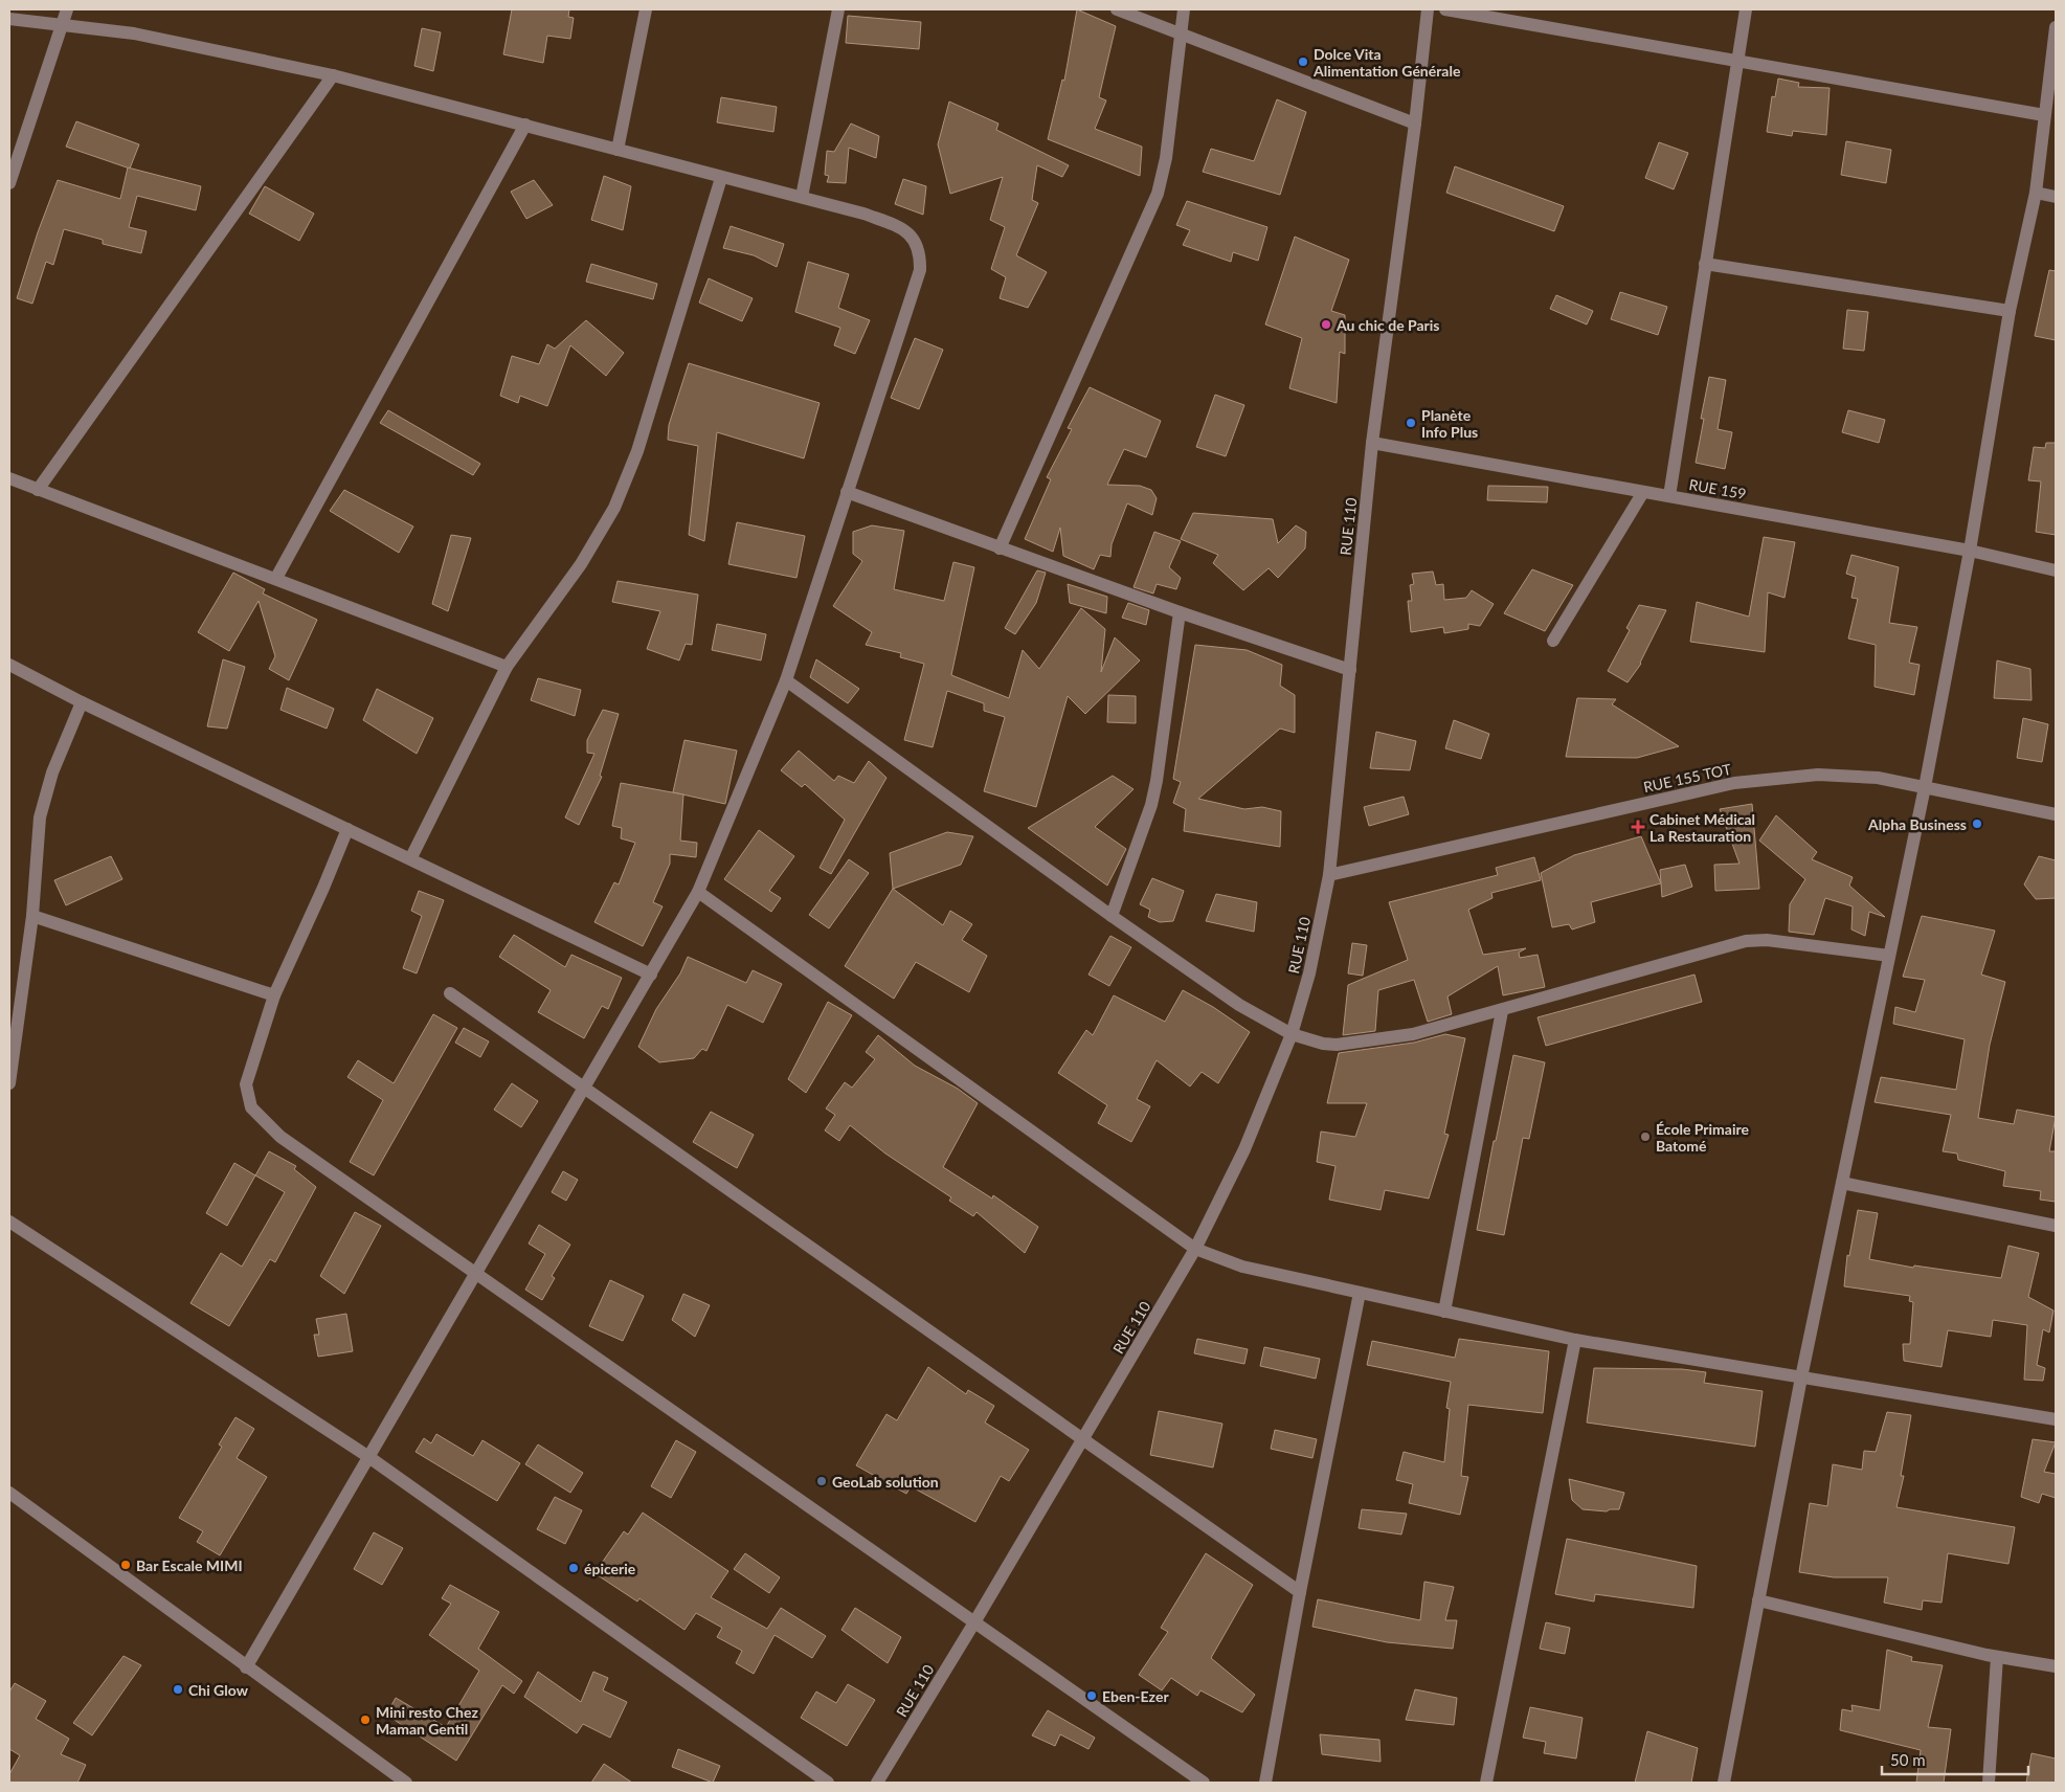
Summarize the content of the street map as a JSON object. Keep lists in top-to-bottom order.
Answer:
{
  "streets": {
    "street": ["RUE 159", "RUE 110", "RUE 155 TOT"]
  },
  "crossings": [
    ["RUE 159", "RUE 110"],
    ["RUE 110", "RUE 155 TOT"]
  ],
  "places": {
    "other": [
      "Dolce Vita Alimentation Générale",
      "Au chic de Paris",
      "Planète Info Plus",
      "Alpha Business",
      "École Primaire Batomé",
      "GeoLab solution",
      "Bar Escale MIMI",
      "épicerie",
      "Chi Glow",
      "Eben-Ezer",
      "Mini resto Chez Maman Gentil"
    ],
    "health": ["Cabinet Médical La Restauration"]
  },
  "scale_bar": "50 m"
}
